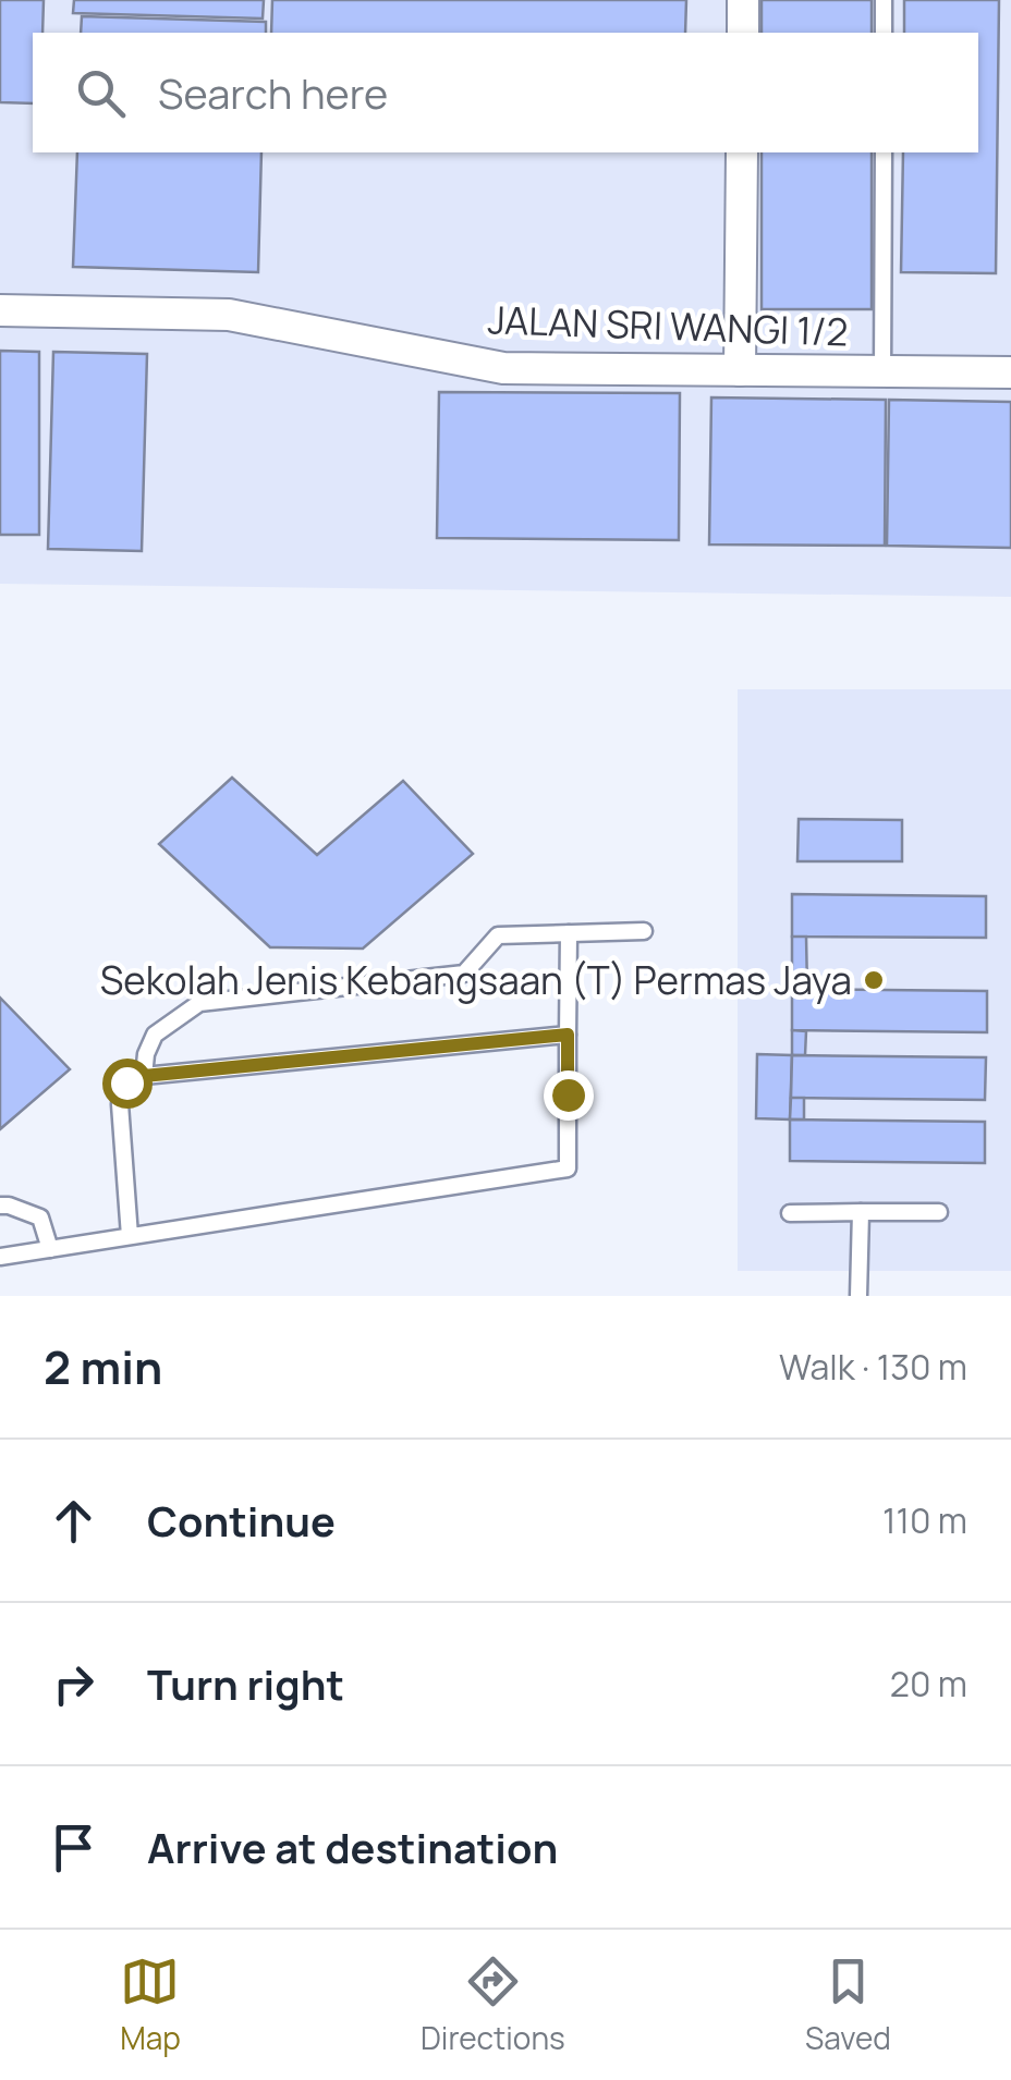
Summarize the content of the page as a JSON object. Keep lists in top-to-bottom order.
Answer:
{
  "streets": {
    "street": ["JALAN SRI WANGI 1/2"]
  },
  "places": ["Sekolah Jenis Kebangsaan (T) Permas Jaya"],
  "page": {
    "search": "Search here",
    "heading": ["2 min", "Walk · 130 m"],
    "list": [
      ["Continue", "110 m"],
      ["Turn right", "20 m"],
      "Arrive at destination"
    ],
    "nav": ["Map", "Directions", "Saved"]
  }
}
